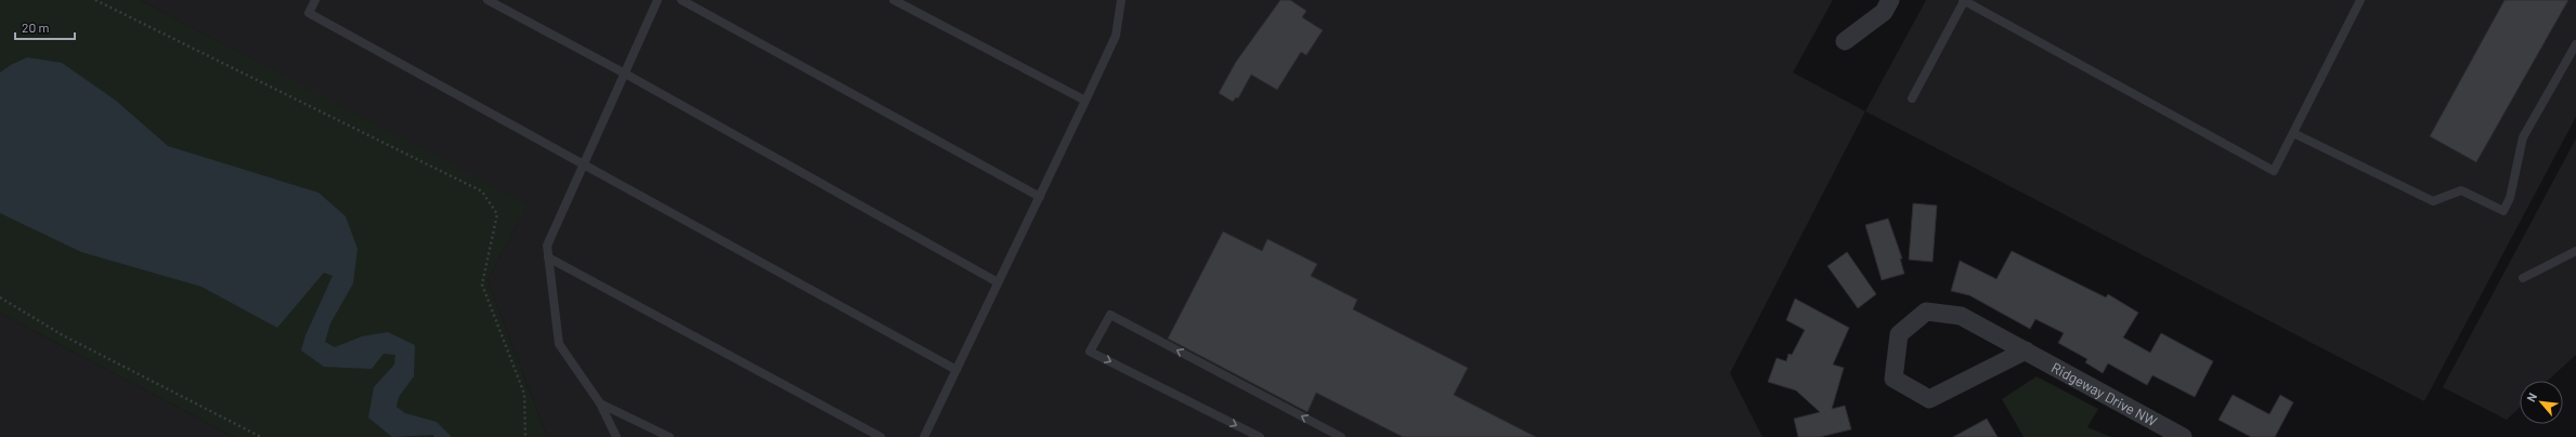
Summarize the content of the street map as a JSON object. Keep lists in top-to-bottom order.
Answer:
{
  "streets": {
    "street": ["Ridgeway Drive NW"]
  },
  "scale_bar": "20 m",
  "north": "top left"
}
